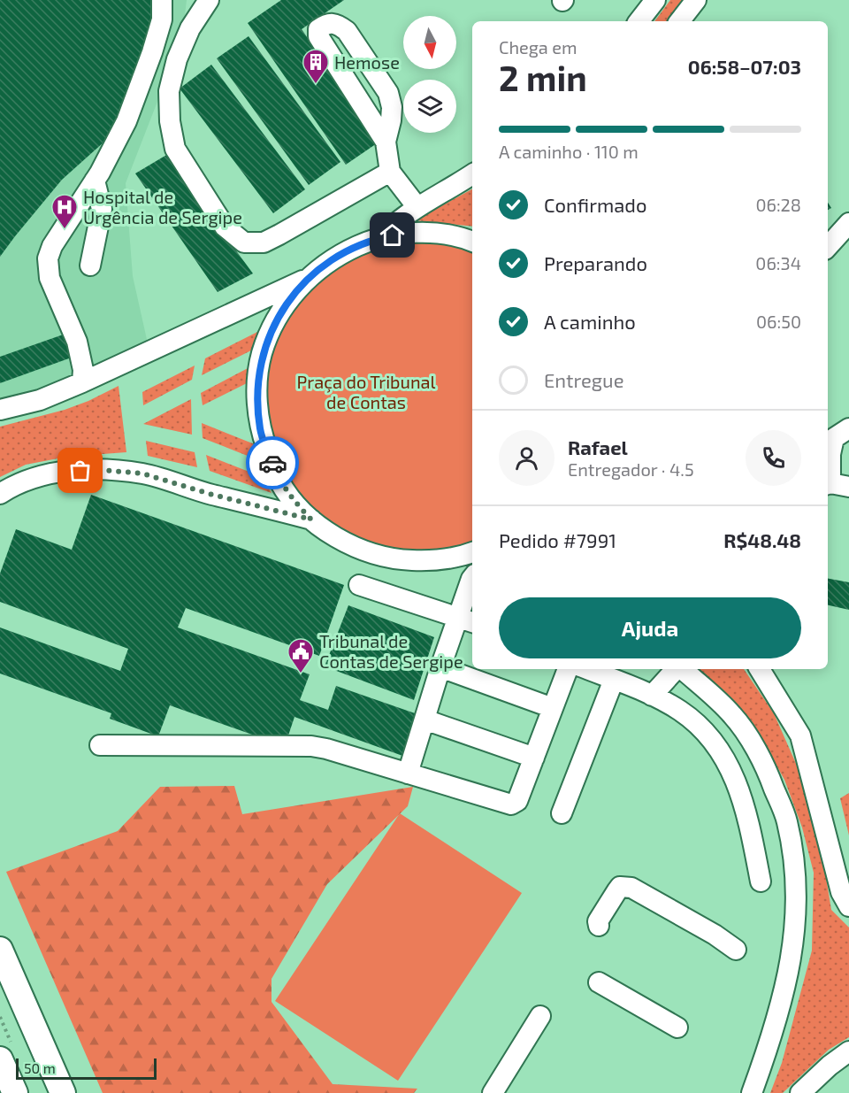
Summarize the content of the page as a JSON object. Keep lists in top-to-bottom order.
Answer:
{
  "parks": ["Praça do Tribunal de Contas"],
  "places": {
    "building": ["Hemose"],
    "hospital": ["Hospital de Urgência de Sergipe"],
    "public building": ["Tribunal de Contas de Sergipe"]
  },
  "scale_bar": "50 m",
  "north": "bottom",
  "page": {
    "heading": ["2 min", "Chega em", "06:58–07:03"],
    "panel": [
      "Rafael",
      "Entregador · 4.5",
      "Pedido #7991",
      "R$48.48"
    ],
    "bar": "A caminho · 110 m",
    "list": [
      ["Confirmado", "06:28"],
      ["Preparando", "06:34"],
      ["A caminho", "06:50"],
      "Entregue"
    ],
    "buttons": "Ajuda",
    "scale": "50 m"
  }
}
